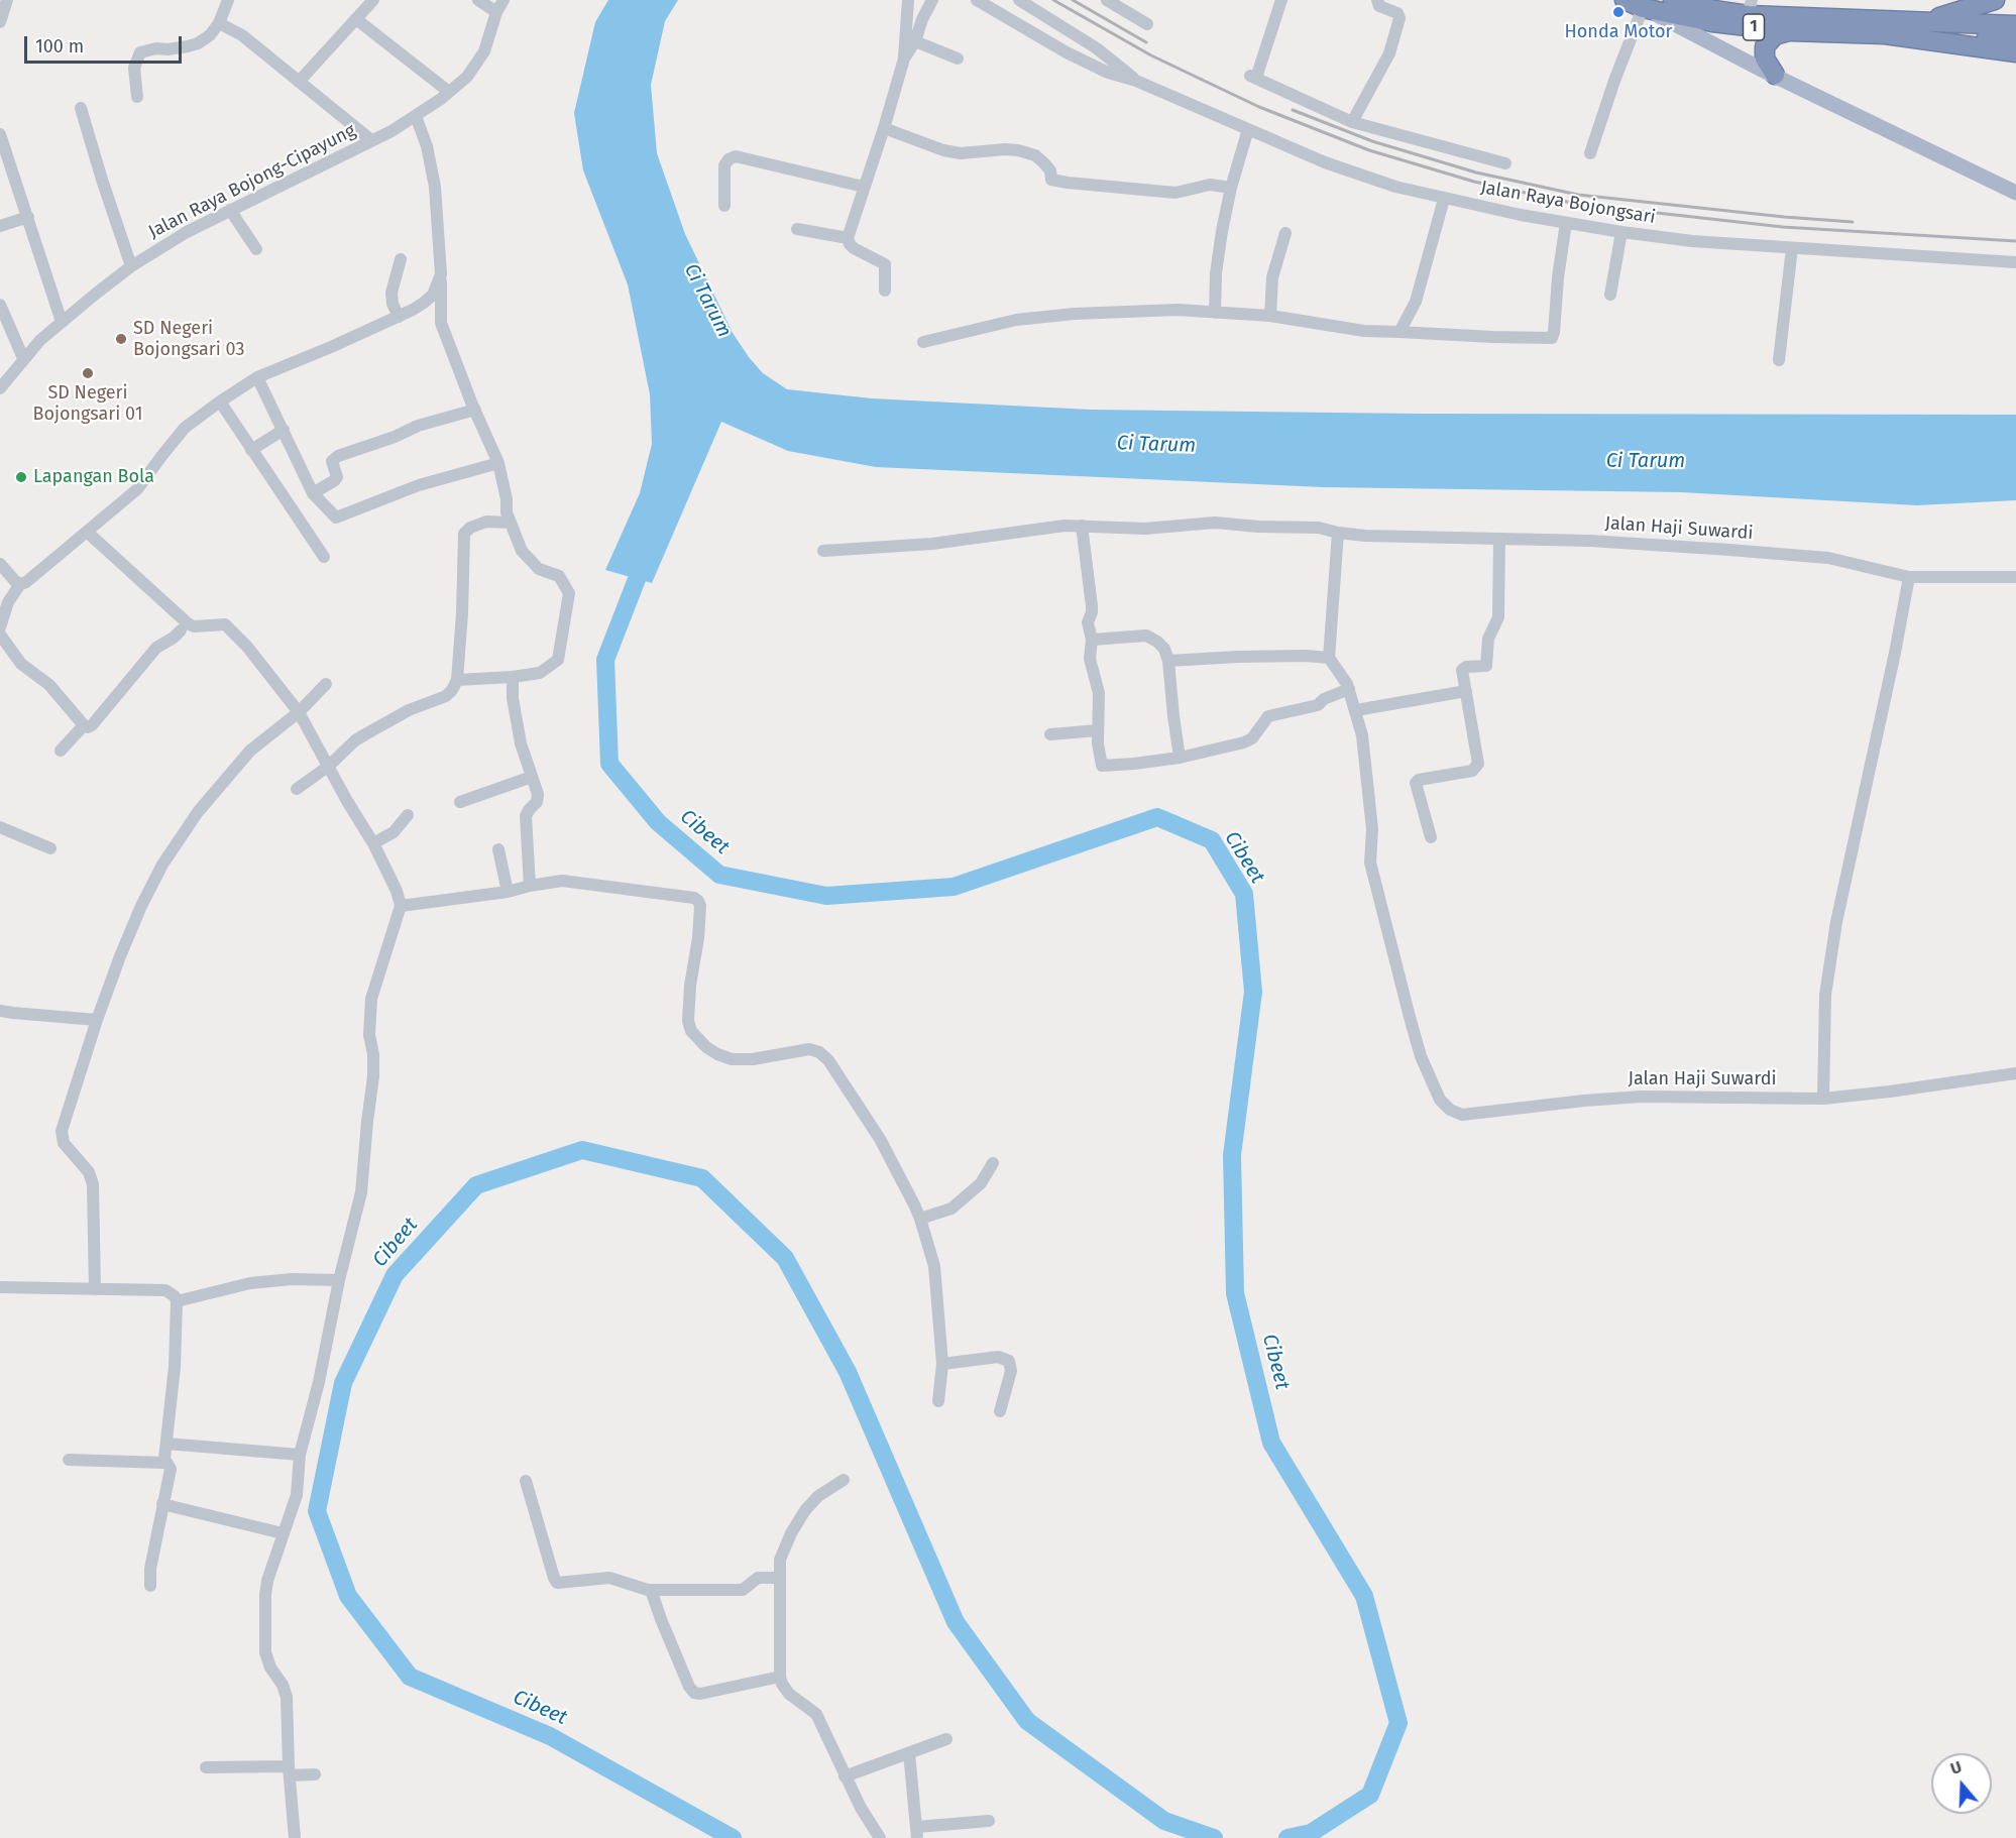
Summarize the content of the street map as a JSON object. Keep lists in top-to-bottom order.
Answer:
{
  "streets": {
    "highway": ["1"],
    "street": ["Jalan Raya Bojong-Cipayung", "Jalan Raya Bojongsari", "Jalan Haji Suwardi"]
  },
  "water": ["Ci Tarum", "Cibeet"],
  "places": [
    "Honda Motor",
    "SD Negeri Bojongsari 03",
    "SD Negeri Bojongsari 01",
    "Lapangan Bola"
  ],
  "scale_bar": "100 m",
  "north": "top"
}
